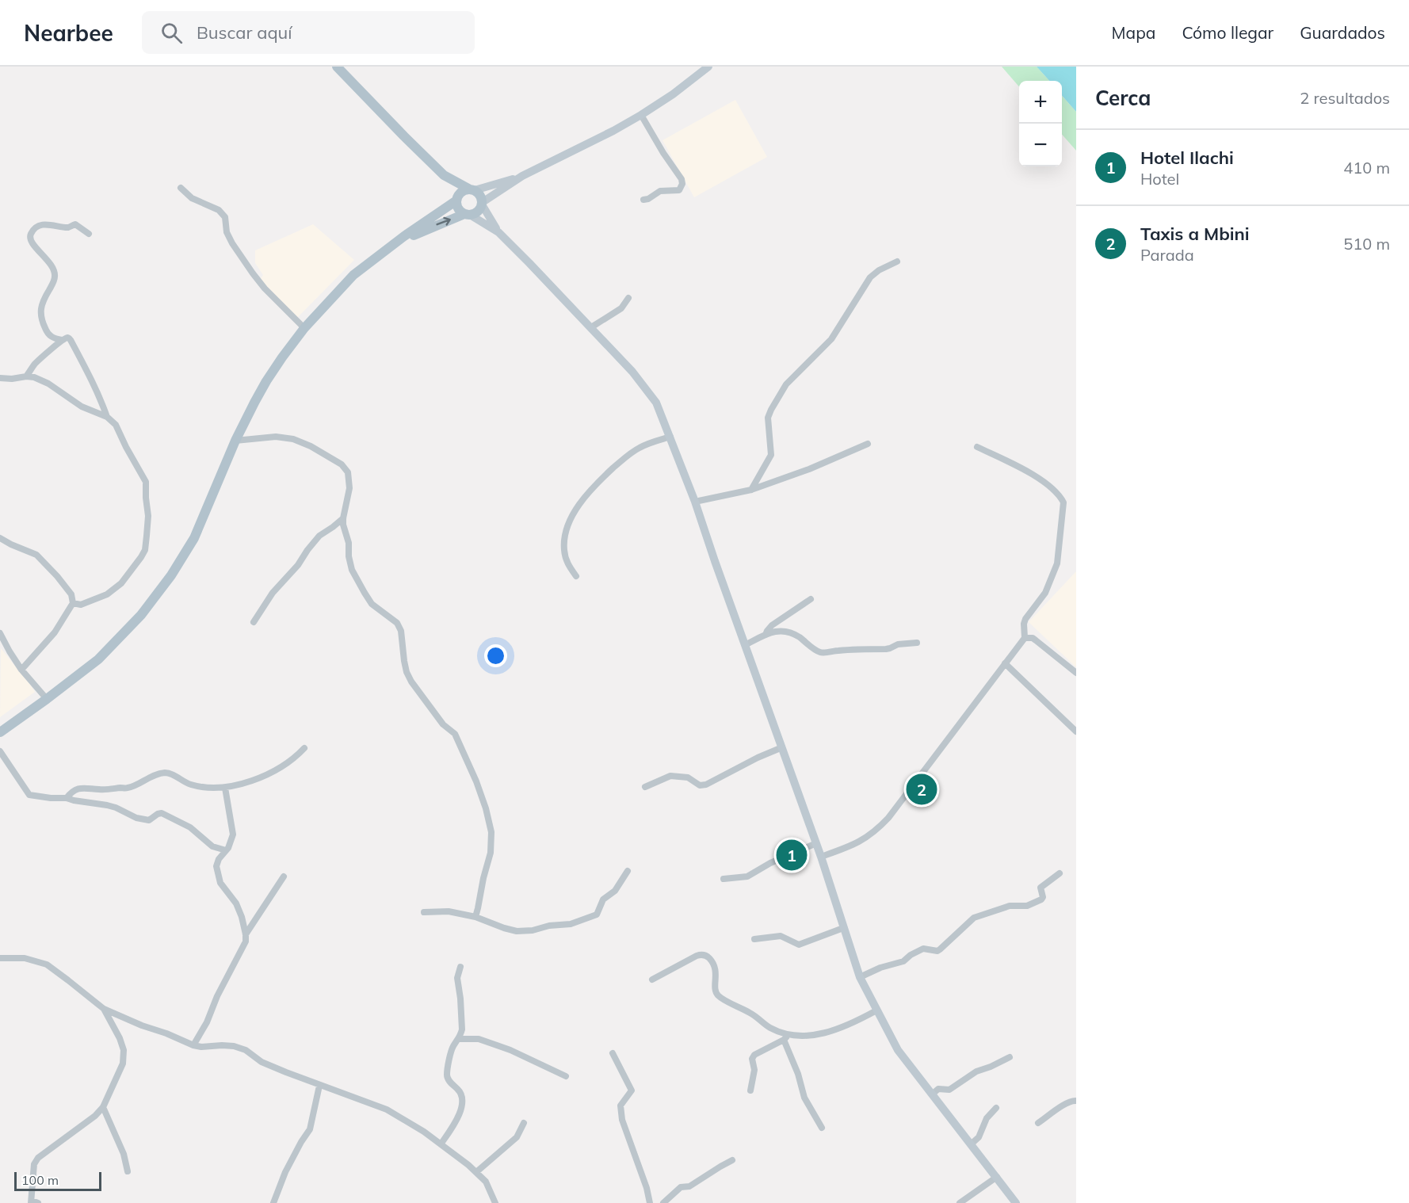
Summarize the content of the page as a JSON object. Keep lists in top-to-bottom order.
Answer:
{
  "scale_bar": "100 m",
  "page": {
    "header": "Nearbee",
    "search": "Buscar aquí",
    "nav": ["Mapa", "Cómo llegar", "Guardados"],
    "heading": ["Cerca", "2 resultados"],
    "map_buttons": ["+", "−"],
    "list": [
      {
        "mark": "1",
        "name": "Hotel Ilachi",
        "note": "Hotel",
        "value": "410 m"
      },
      {
        "mark": "2",
        "name": "Taxis a Mbini",
        "note": "Parada",
        "value": "510 m"
      }
    ],
    "pins": ["2", "1"],
    "scale": "100 m"
  }
}
